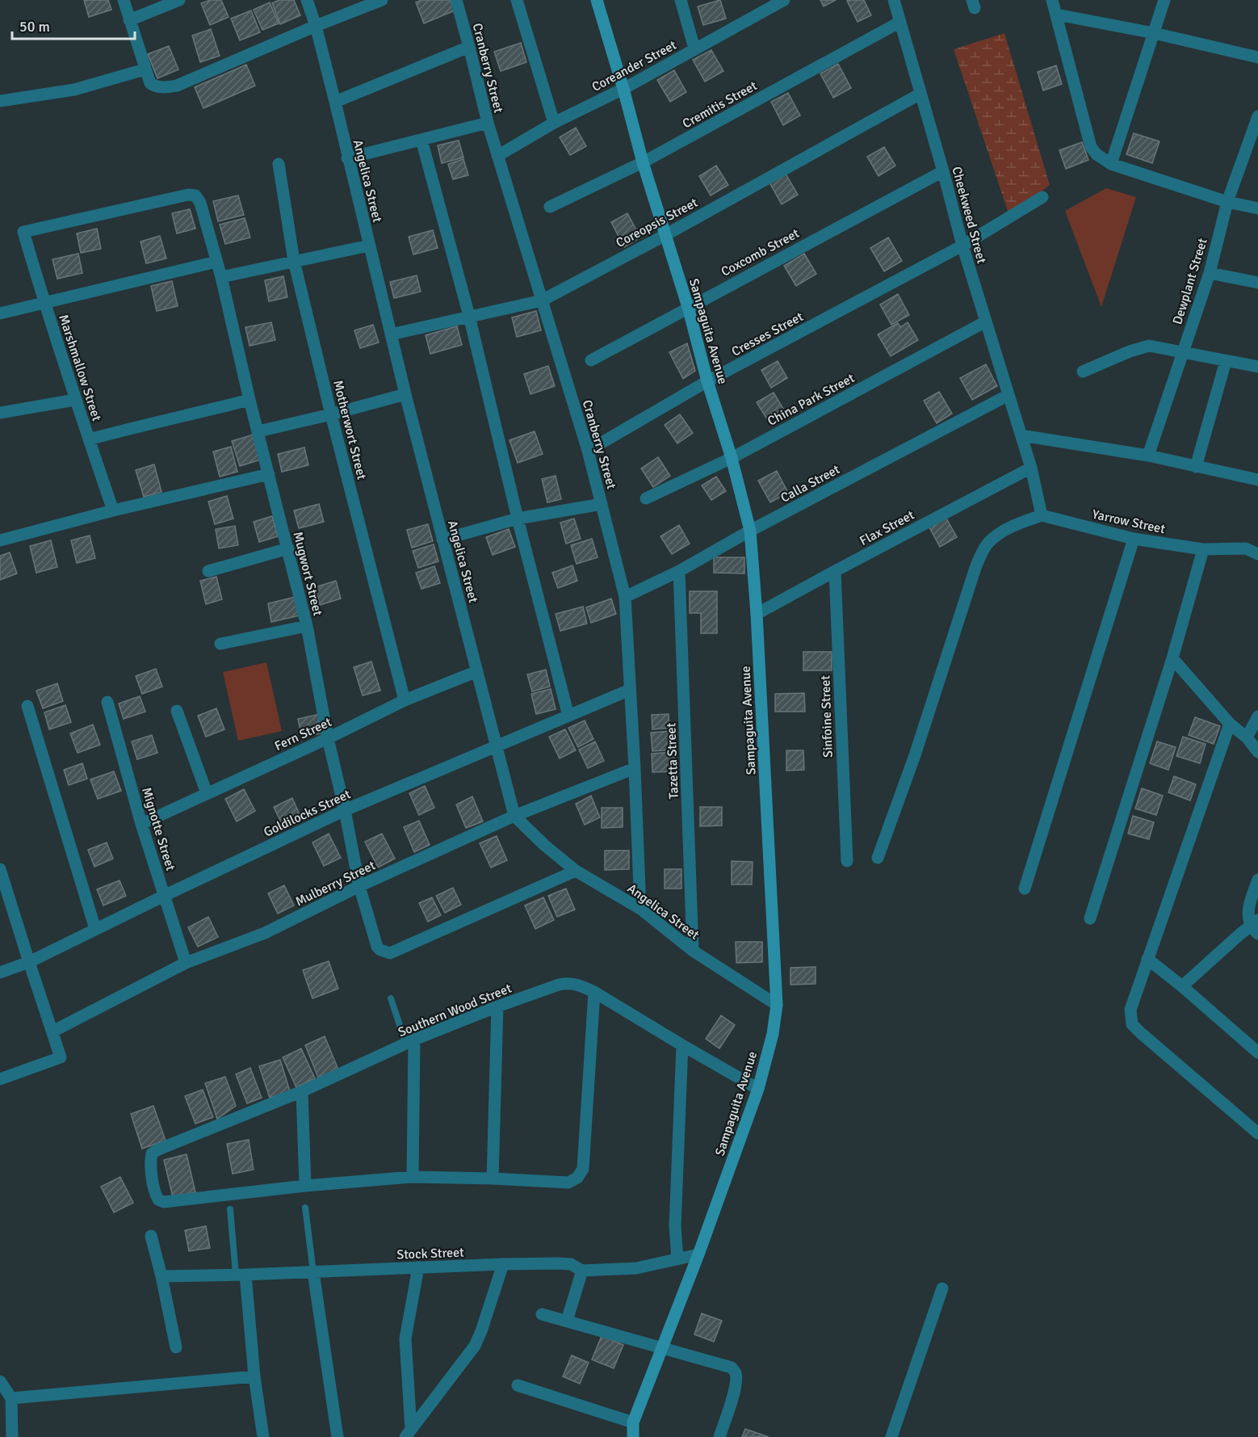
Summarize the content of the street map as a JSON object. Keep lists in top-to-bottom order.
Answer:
{
  "streets": {
    "main road": ["Sampaguita Avenue"],
    "street": [
      "Coreander Street",
      "Cranberry Street",
      "Cremitis Street",
      "Angelica Street",
      "Cheekweed Street",
      "Coreopsis Street",
      "Coxcomb Street",
      "Dewplant Street",
      "Cresses Street",
      "Marshmallow Street",
      "China Park Street",
      "Motherwort Street",
      "Calla Street",
      "Yarrow Street",
      "Flax Street",
      "Mugwort Street",
      "Sinfoine Street",
      "Fern Street",
      "Tazetta Street",
      "Goldilocks Street",
      "Mignotte Street",
      "Mulberry Street",
      "Southern Wood Street",
      "Stock Street"
    ]
  },
  "crossings": [
    ["Coreander Street", "Cranberry Street"],
    ["Coreander Street", "Sampaguita Avenue"],
    ["Cranberry Street", "Angelica Street"],
    ["Cranberry Street", "Coreopsis Street"],
    ["Cranberry Street", "Cresses Street"],
    ["Cranberry Street", "Calla Street"],
    ["Cranberry Street", "Goldilocks Street"],
    ["Cranberry Street", "Mulberry Street"],
    ["Cremitis Street", "Cheekweed Street"],
    ["Cremitis Street", "Sampaguita Avenue"],
    ["Angelica Street", "Coreopsis Street"],
    ["Angelica Street", "Sampaguita Avenue"],
    ["Angelica Street", "Mugwort Street"],
    ["Angelica Street", "Fern Street"],
    ["Angelica Street", "Tazetta Street"],
    ["Angelica Street", "Goldilocks Street"],
    ["Angelica Street", "Mulberry Street"],
    ["Cheekweed Street", "Coreopsis Street"],
    ["Cheekweed Street", "Coxcomb Street"],
    ["Cheekweed Street", "Cresses Street"],
    ["Cheekweed Street", "China Park Street"],
    ["Cheekweed Street", "Calla Street"],
    ["Cheekweed Street", "Flax Street"],
    ["Coreopsis Street", "Sampaguita Avenue"],
    ["Coxcomb Street", "Sampaguita Avenue"],
    ["Sampaguita Avenue", "Cresses Street"],
    ["Sampaguita Avenue", "China Park Street"],
    ["Sampaguita Avenue", "Calla Street"],
    ["Sampaguita Avenue", "Flax Street"],
    ["Sampaguita Avenue", "Southern Wood Street"],
    ["Sampaguita Avenue", "Stock Street"],
    ["Marshmallow Street", "Mugwort Street"],
    ["Motherwort Street", "Fern Street"],
    ["Calla Street", "Tazetta Street"],
    ["Flax Street", "Sinfoine Street"],
    ["Mugwort Street", "Fern Street"],
    ["Mugwort Street", "Goldilocks Street"],
    ["Mugwort Street", "Mulberry Street"],
    ["Fern Street", "Mignotte Street"],
    ["Goldilocks Street", "Mignotte Street"],
    ["Mignotte Street", "Mulberry Street"]
  ],
  "scale_bar": "50 m"
}
